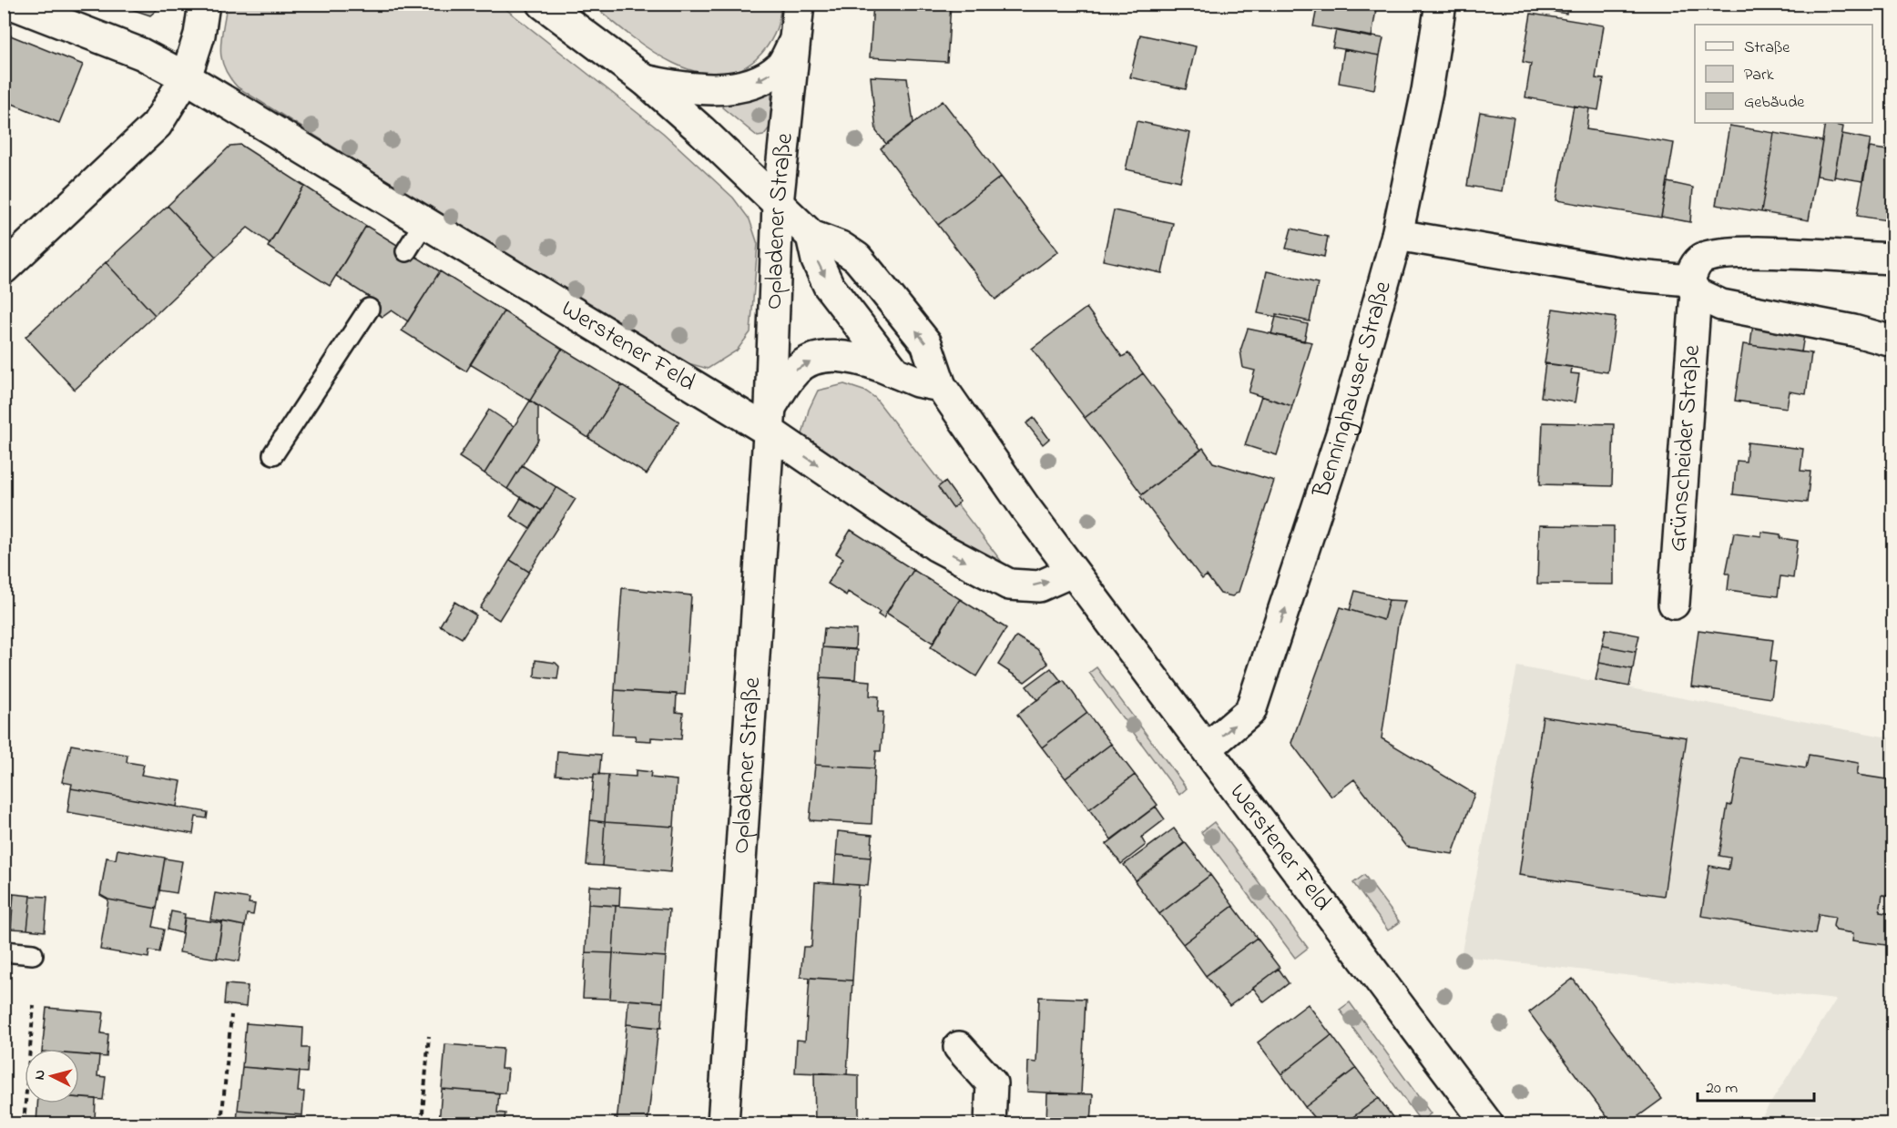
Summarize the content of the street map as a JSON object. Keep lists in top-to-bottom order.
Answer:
{
  "streets": {
    "street": [
      "Opladener Straße",
      "Werstener Feld",
      "Benninghauser Straße",
      "Grünscheider Straße"
    ]
  },
  "crossings": [
    ["Opladener Straße", "Werstener Feld"],
    ["Werstener Feld", "Benninghauser Straße"]
  ],
  "one_way": ["Benninghauser Straße"],
  "legend": ["Straße", "Park", "Gebäude"],
  "scale_bar": "20 m",
  "north": "left"
}
